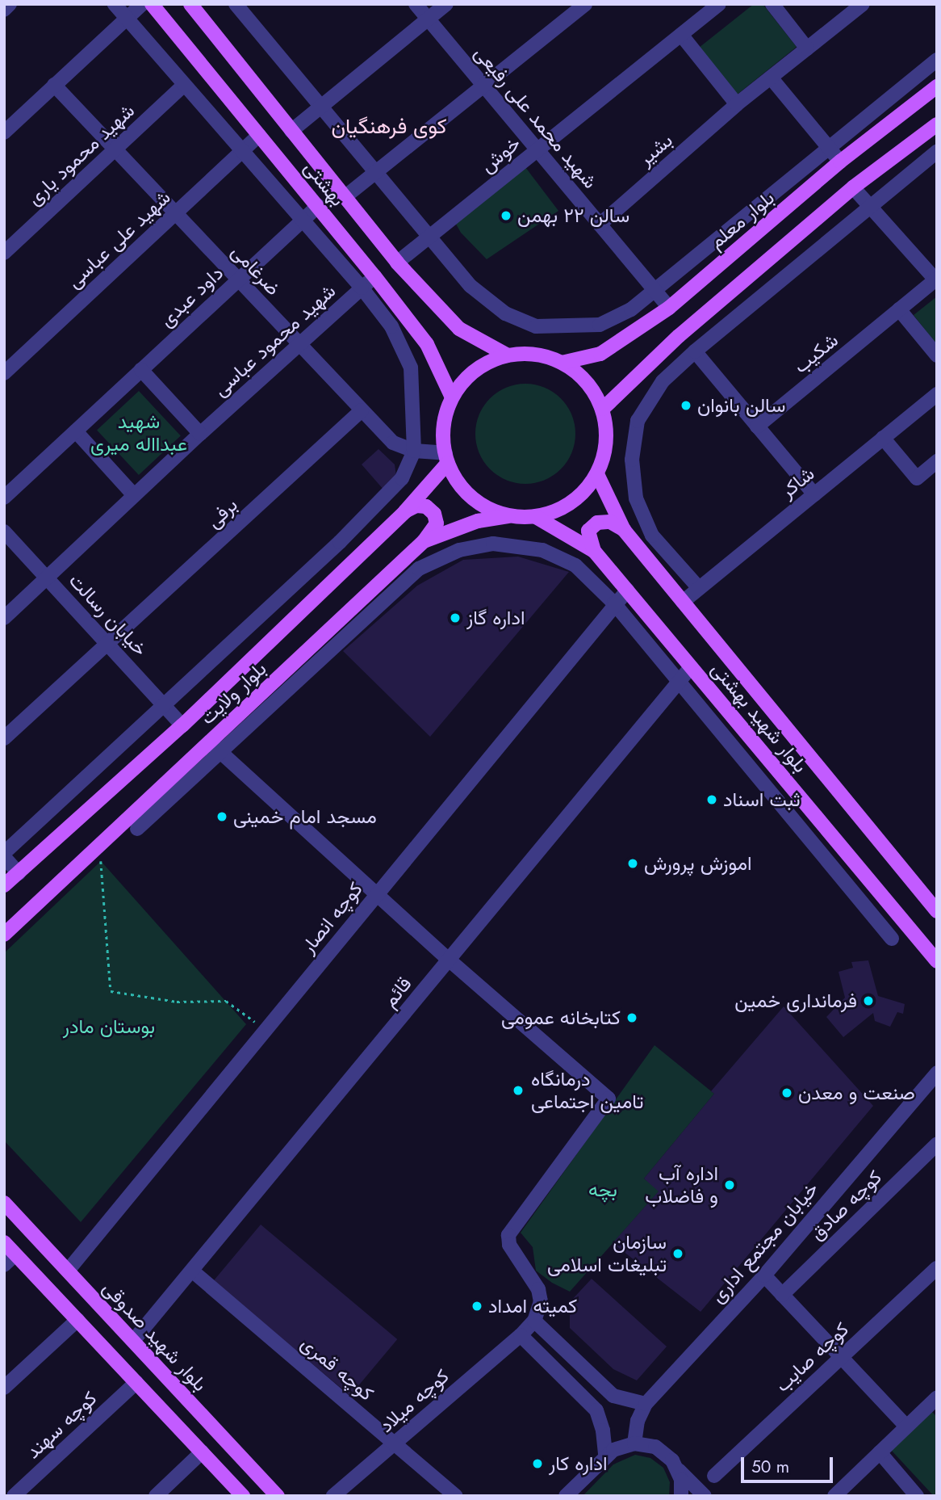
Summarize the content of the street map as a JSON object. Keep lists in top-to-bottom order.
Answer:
{
  "streets": {
    "main road": [
      "بهشتی",
      "بلوار معلم",
      "بلوار ولایت",
      "بلوار شهید بهشتی",
      "بلوار شهید صدوقی"
    ],
    "street": [
      "شهید محمد علی رفیعی",
      "بشیر",
      "شهید محمود یاری",
      "خوش",
      "شهید علی عباسی",
      "ضرغامی",
      "داود عبدی",
      "شهید محمود عباسی",
      "شکیب",
      "شاکر",
      "برفی",
      "خیابان رسالت",
      "کوچه انصار",
      "قائم",
      "کوچه صادق",
      "خیابان مجتمع اداری",
      "کوچه صایب",
      "کوچه قمری",
      "کوچه میلاد",
      "کوچه سهند"
    ]
  },
  "crossings": [
    ["شهید محمد علی رفیعی", "بشیر"],
    ["شهید محمد علی رفیعی", "خوش"],
    ["شهید محمد علی رفیعی", "بلوار معلم"],
    ["شهید محمود یاری", "ضرغامی"],
    ["خوش", "بهشتی"],
    ["بهشتی", "بلوار معلم"],
    ["بهشتی", "شهید علی عباسی"],
    ["بهشتی", "ضرغامی"],
    ["بهشتی", "داود عبدی"],
    ["بهشتی", "شهید محمود عباسی"],
    ["بهشتی", "بلوار ولایت"],
    ["بهشتی", "بلوار شهید بهشتی"],
    ["بلوار معلم", "ضرغامی"],
    ["بلوار معلم", "بلوار ولایت"],
    ["بلوار معلم", "بلوار شهید بهشتی"],
    ["شهید علی عباسی", "ضرغامی"],
    ["ضرغامی", "داود عبدی"],
    ["ضرغامی", "شهید محمود عباسی"],
    ["ضرغامی", "برفی"],
    ["ضرغامی", "بلوار ولایت"],
    ["ضرغامی", "بلوار شهید بهشتی"],
    ["شاکر", "بلوار شهید بهشتی"],
    ["برفی", "خیابان رسالت"],
    ["خیابان رسالت", "بلوار ولایت"],
    ["بلوار ولایت", "بلوار شهید بهشتی"],
    ["بلوار شهید بهشتی", "کوچه انصار"],
    ["بلوار شهید بهشتی", "قائم"],
    ["کوچه انصار", "بلوار شهید صدوقی"],
    ["قائم", "بلوار شهید صدوقی"],
    ["قائم", "کوچه قمری"],
    ["کوچه قمری", "کوچه میلاد"]
  ],
  "districts": ["کوی فرهنگیان"],
  "parks": ["شهید عبدااله میری", "بوستان مادر", "بچه"],
  "places": [
    "سالن ۲۲ بهمن",
    "سالن بانوان",
    "اداره گاز",
    "ثبت اسناد",
    "مسجد امام خمینی",
    "اموزش پرورش",
    "فرمانداری خمین",
    "کتابخانه عمومی",
    "درمانگاه تامین اجتماعی",
    "صنعت و معدن",
    "اداره آب و فاضلاب",
    "سازمان تبلیغات اسلامی",
    "کمیته امداد",
    "اداره کار"
  ],
  "scale_bar": "50 m"
}
